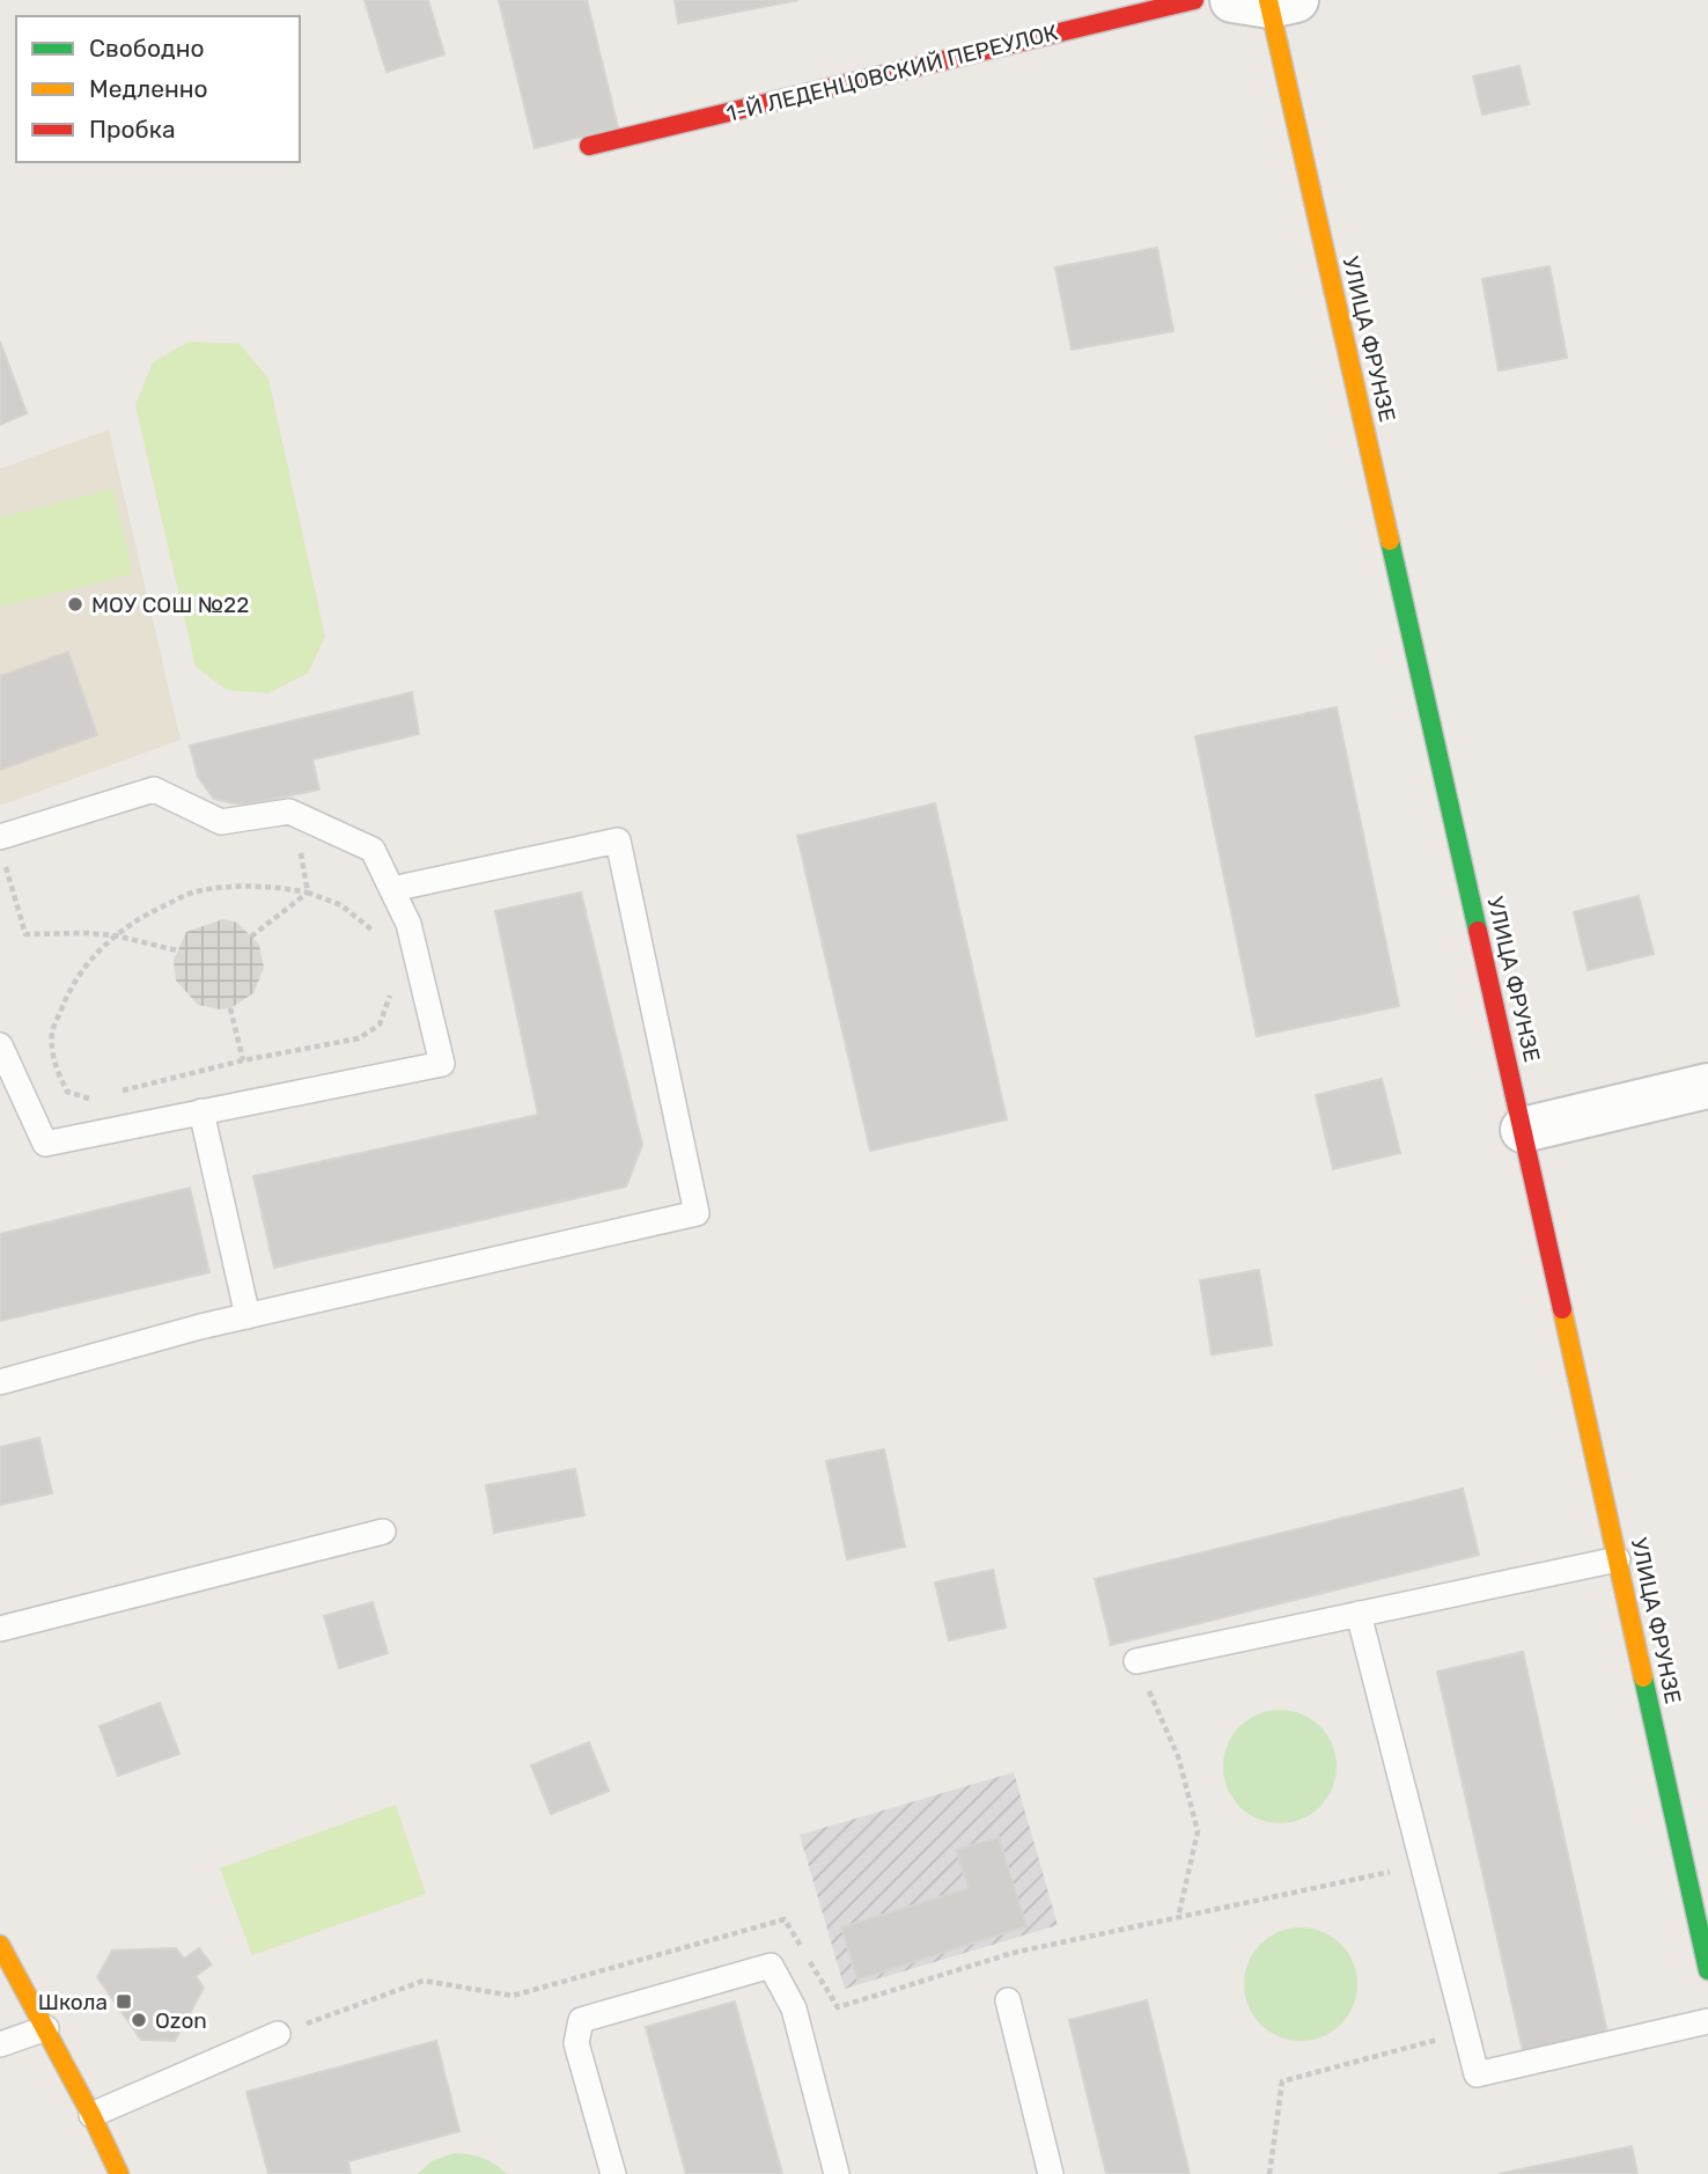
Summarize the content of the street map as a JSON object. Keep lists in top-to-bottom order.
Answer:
{
  "streets": {
    "street": ["1-Й ЛЕДЕНЦОВСКИЙ ПЕРЕУЛОК", "УЛИЦА ФРУНЗЕ"]
  },
  "places": {
    "other": ["МОУ СОШ №22", "Ozon"],
    "transit": ["Школа"]
  },
  "legend": ["Свободно", "Медленно", "Пробка"]
}
